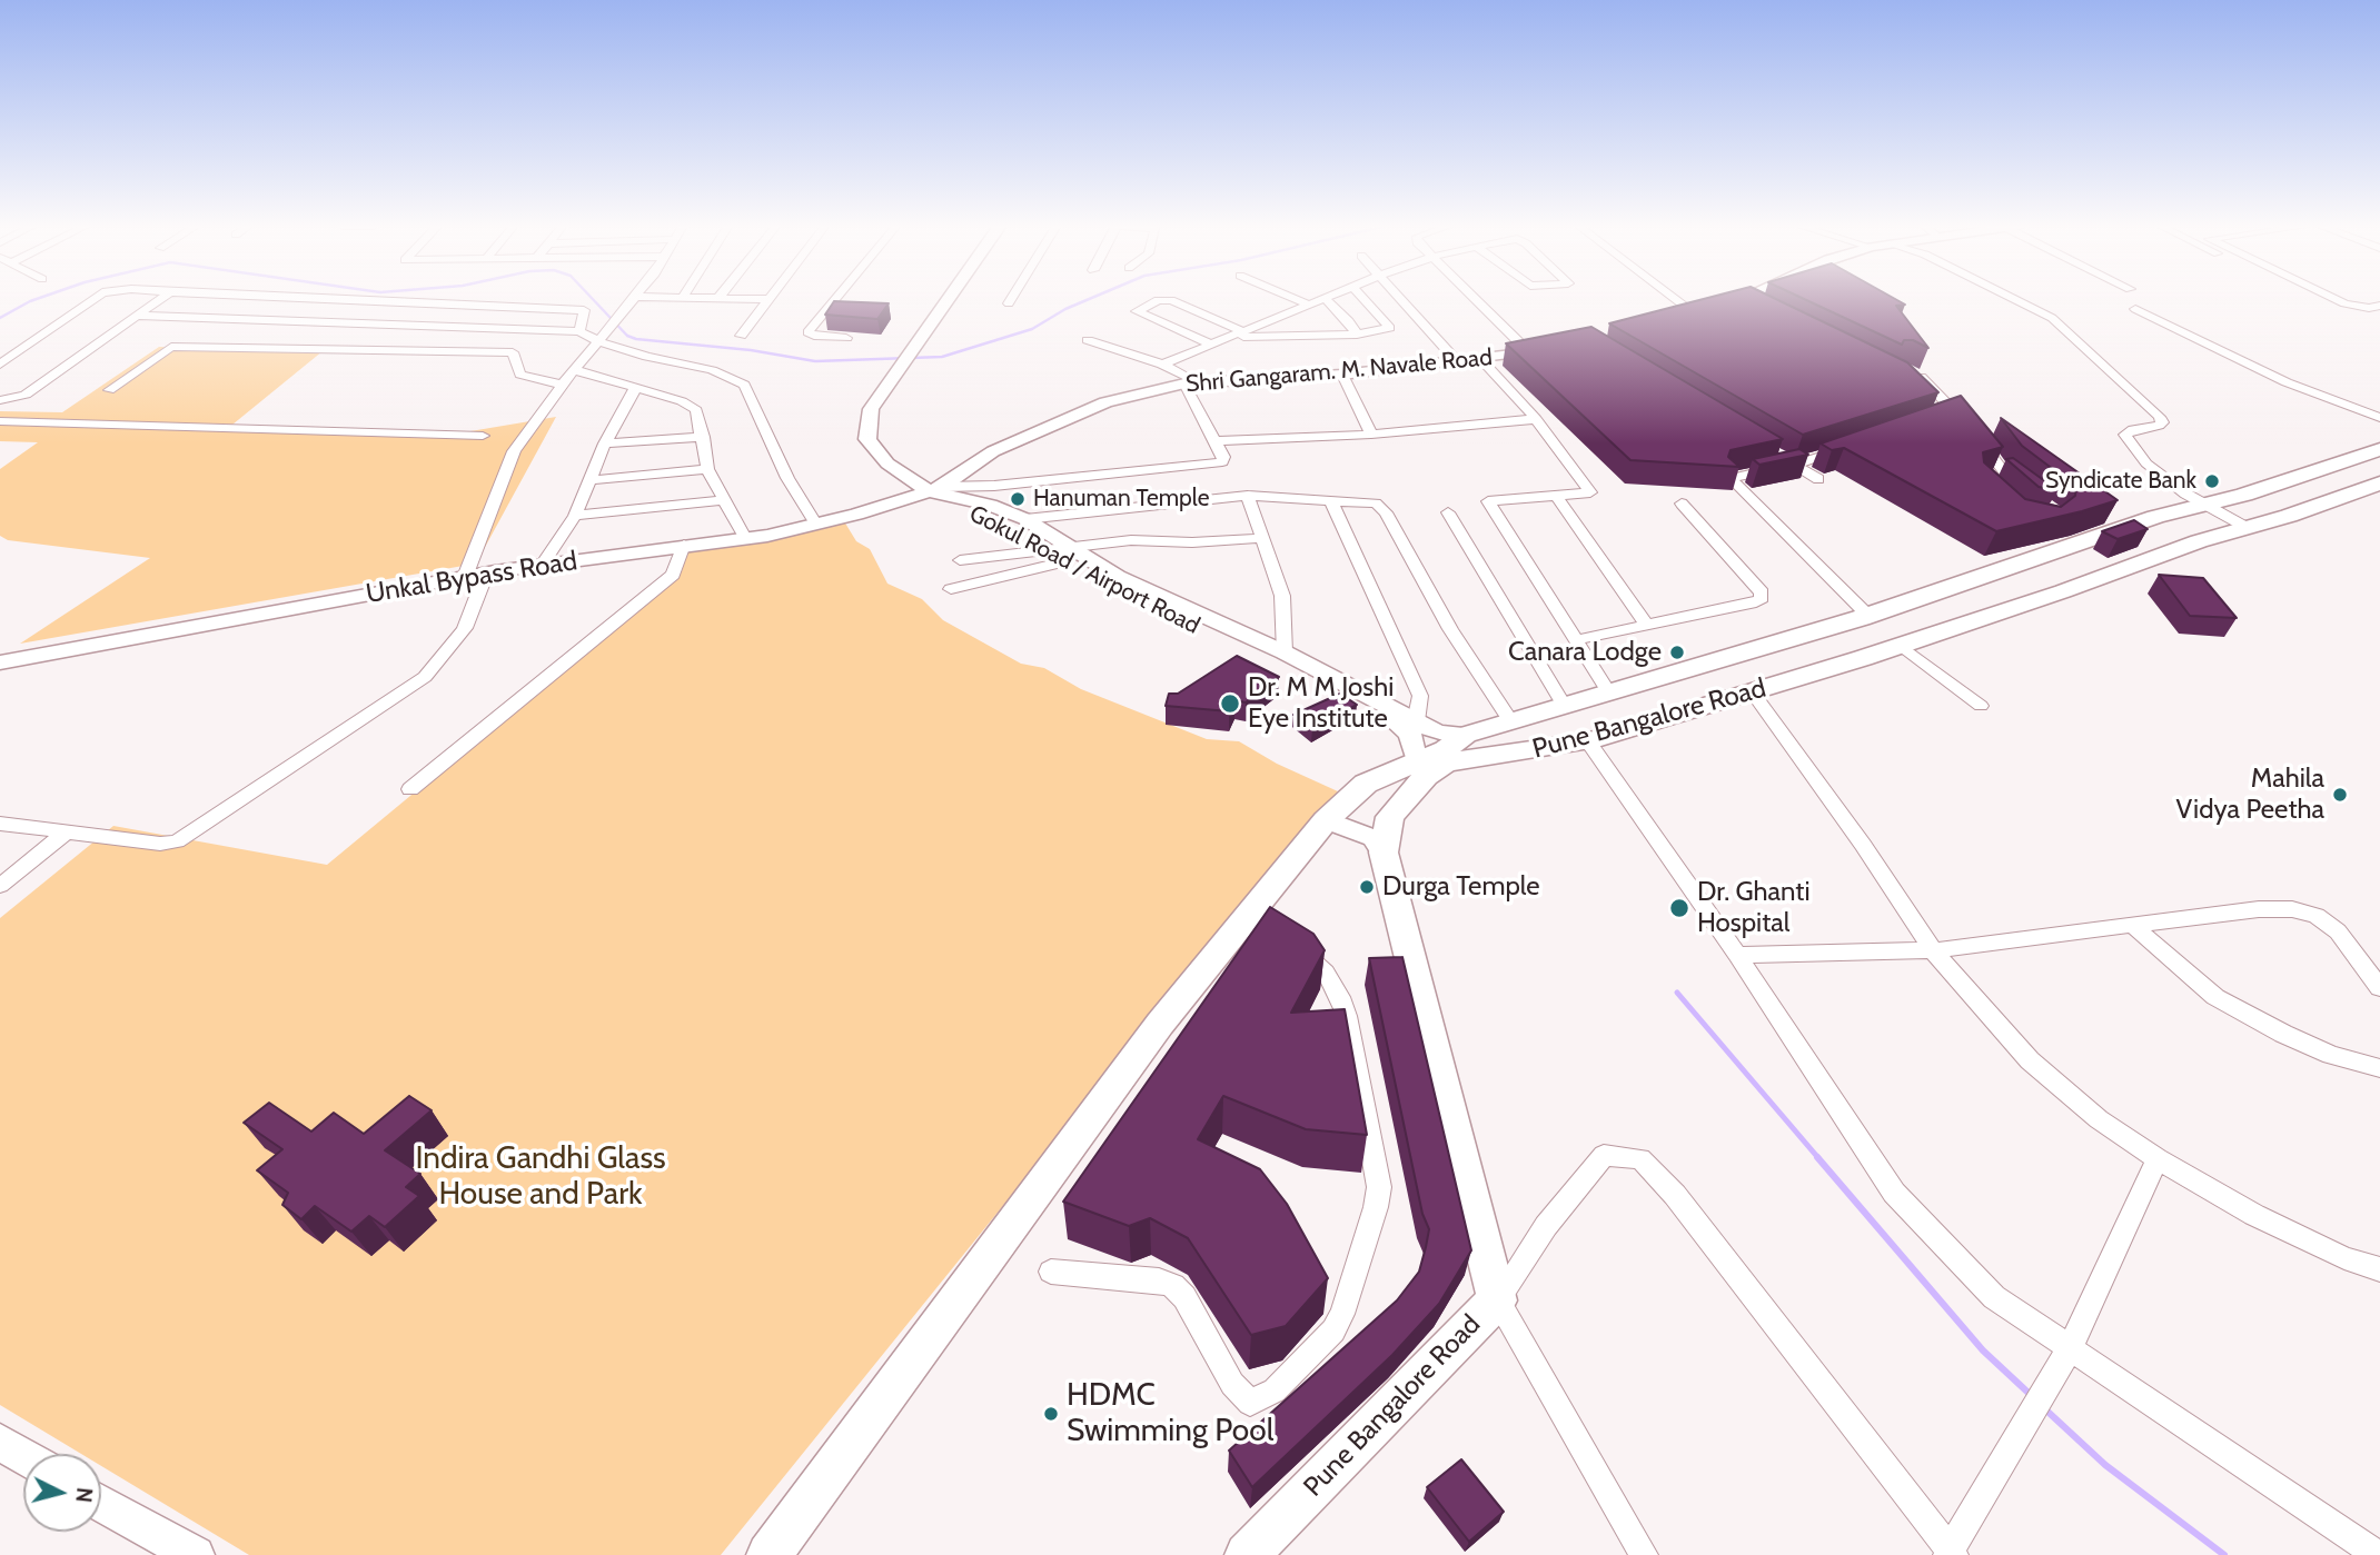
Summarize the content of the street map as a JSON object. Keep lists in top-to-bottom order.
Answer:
{
  "streets": {
    "main road": [
      "Shri Gangaram. M. Navale Road",
      "Gokul Road / Airport Road",
      "Unkal Bypass Road",
      "Pune Bangalore Road"
    ]
  },
  "crossings": [
    ["Shri Gangaram. M. Navale Road", "Gokul Road / Airport Road"],
    ["Shri Gangaram. M. Navale Road", "Unkal Bypass Road"],
    ["Gokul Road / Airport Road", "Unkal Bypass Road"],
    ["Gokul Road / Airport Road", "Pune Bangalore Road"]
  ],
  "parks": ["Indira Gandhi Glass House and Park"],
  "places": [
    "Syndicate Bank",
    "Hanuman Temple",
    "Canara Lodge",
    "Dr. M M Joshi Eye Institute",
    "Mahila Vidya Peetha",
    "Durga Temple",
    "Dr. Ghanti Hospital",
    "HDMC Swimming Pool"
  ],
  "north": "right"
}
